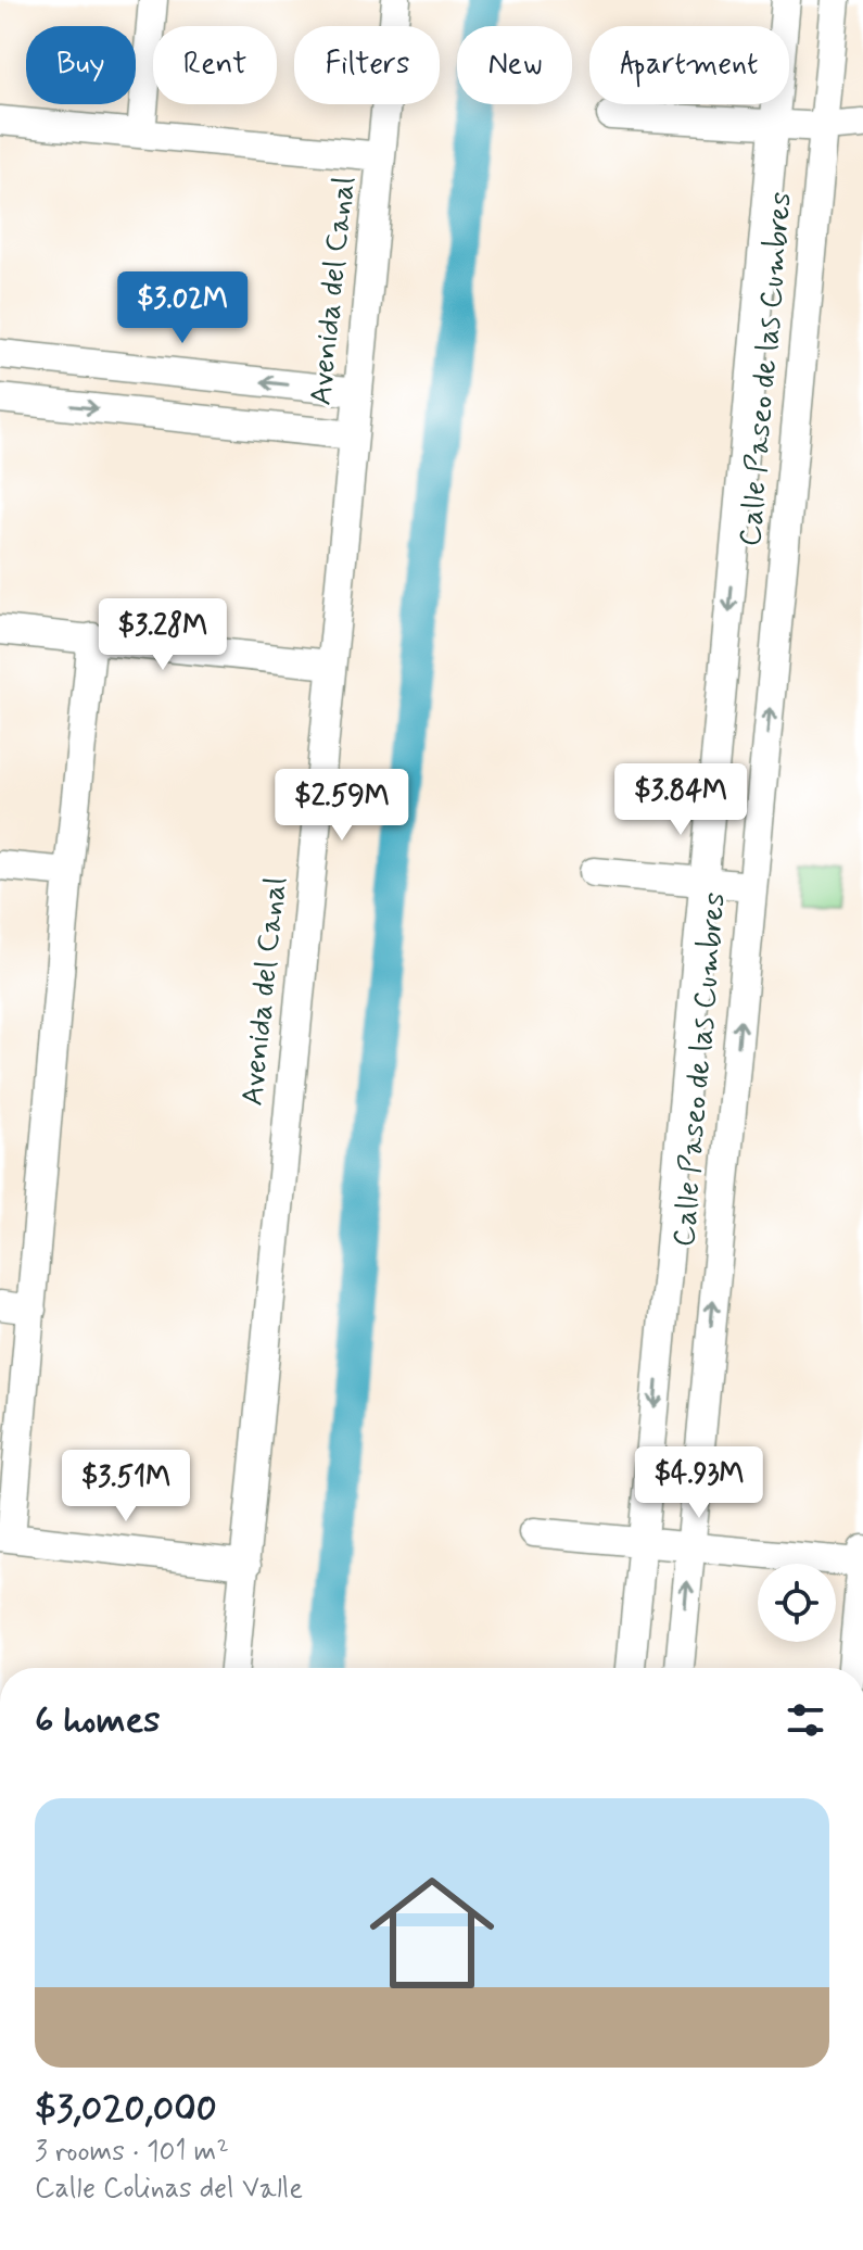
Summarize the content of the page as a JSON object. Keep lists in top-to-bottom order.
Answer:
{
  "streets": {
    "street": ["Avenida del Canal", "Calle Paseo de las Cumbres"]
  },
  "page": {
    "chip": [
      "Buy",
      "Rent",
      "Filters",
      "New",
      "Apartment"
    ],
    "price": [
      "$3.02M",
      "$3.28M",
      "$3.84M",
      "$2.59M",
      "$4.93M",
      "$3.51M"
    ],
    "heading": "6 homes",
    "list": [
      {
        "name": "$3,020,000",
        "note": "3 rooms · 101 m² · Calle Colinas del Valle"
      }
    ]
  }
}
